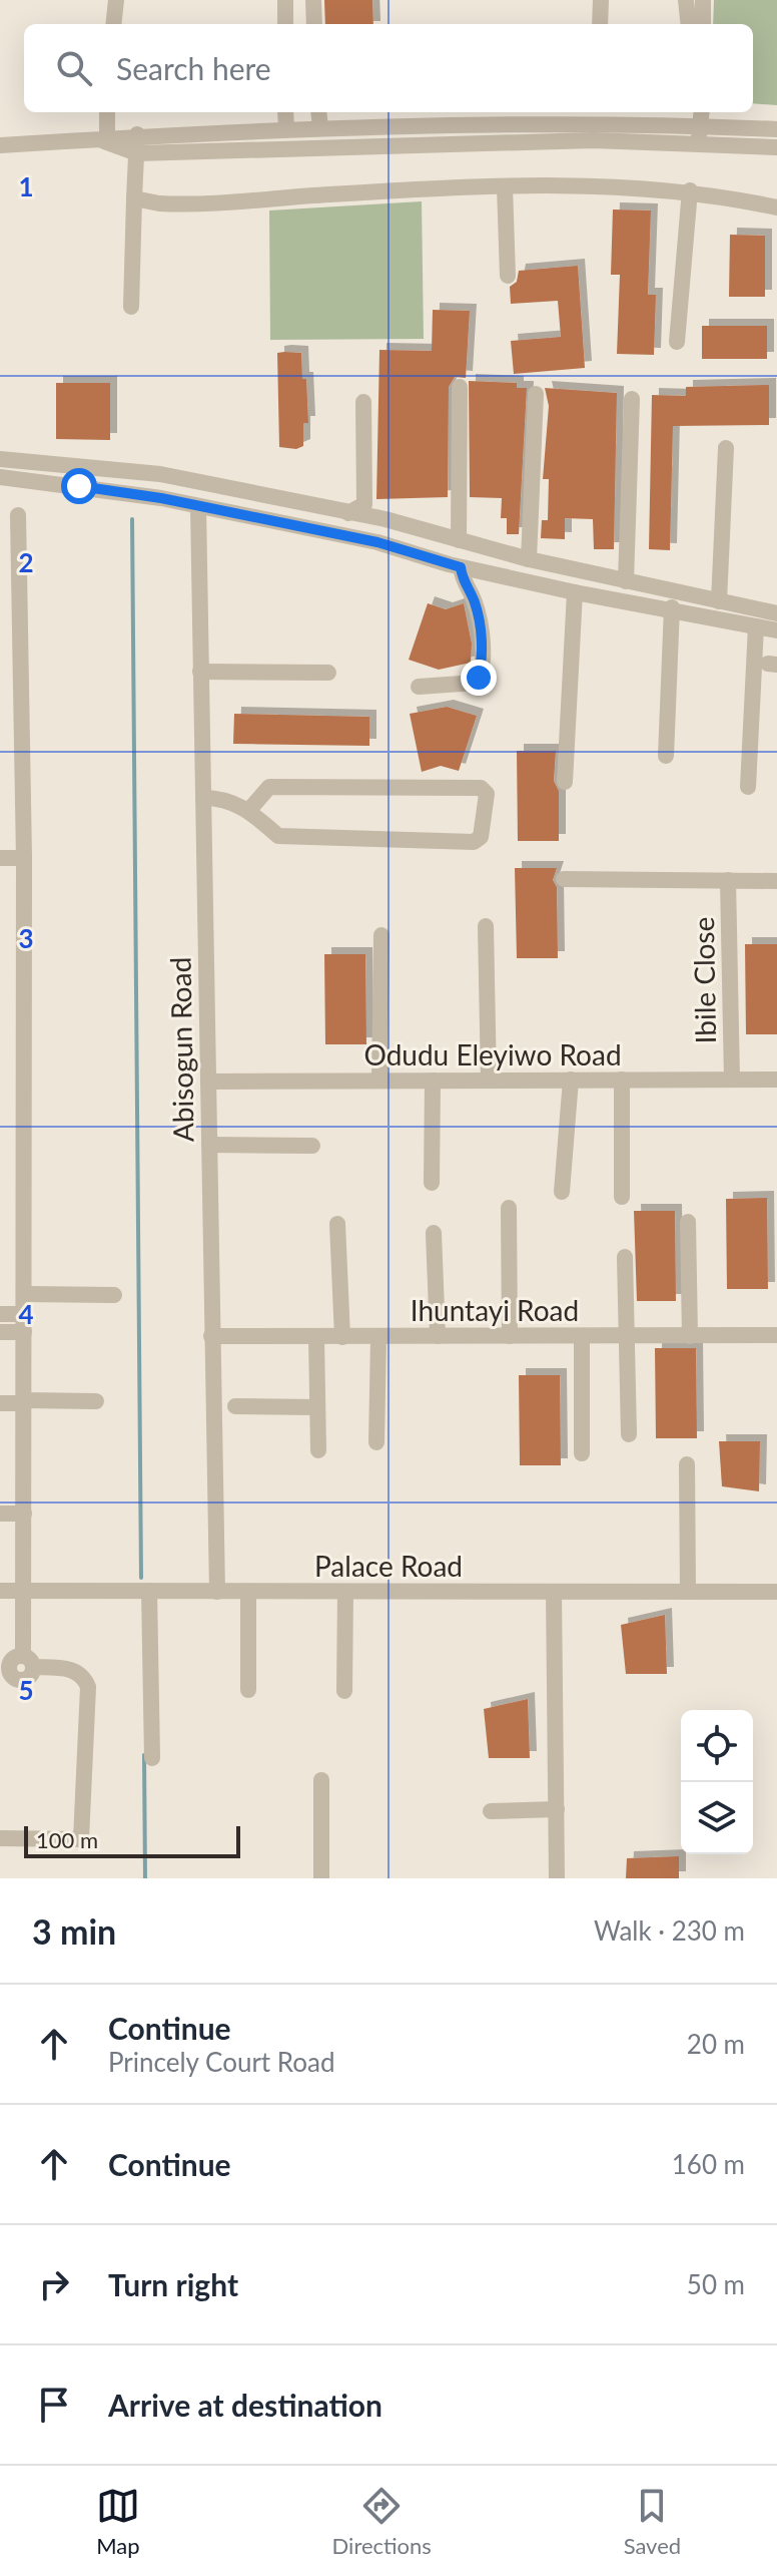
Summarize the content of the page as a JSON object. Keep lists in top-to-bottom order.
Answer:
{
  "streets": {
    "street": [
      "Ibile Close",
      "Abisogun Road",
      "Odudu Eleyiwo Road",
      "Ihuntayi Road",
      "Palace Road"
    ]
  },
  "crossings": [
    ["Ibile Close", "Odudu Eleyiwo Road"],
    ["Abisogun Road", "Odudu Eleyiwo Road"],
    ["Abisogun Road", "Ihuntayi Road"],
    ["Abisogun Road", "Palace Road"]
  ],
  "scale_bar": "100 m",
  "page": {
    "search": "Search here",
    "scale": "100 m",
    "heading": ["3 min", "Walk · 230 m"],
    "list": [
      ["Continue", "Princely Court Road", "20 m"],
      ["Continue", "160 m"],
      ["Turn right", "50 m"],
      "Arrive at destination"
    ],
    "nav": ["Map", "Directions", "Saved"]
  },
  "grid": {
    "rows": [
      "1",
      "2",
      "3",
      "4",
      "5"
    ]
  }
}
